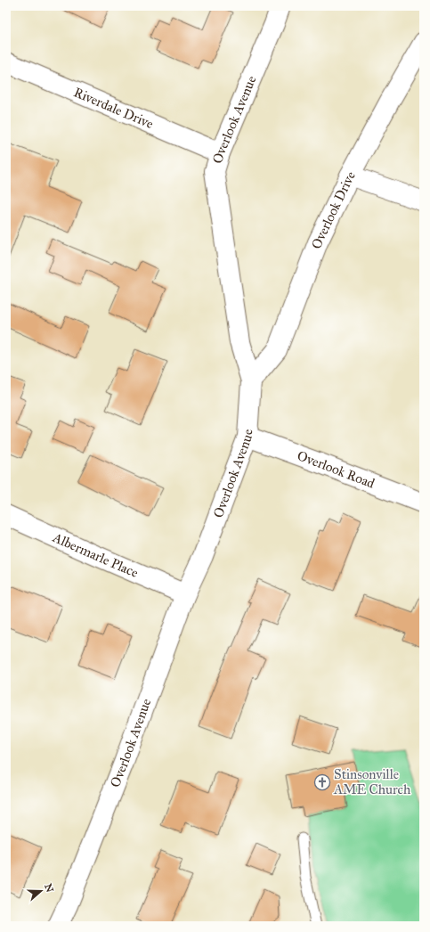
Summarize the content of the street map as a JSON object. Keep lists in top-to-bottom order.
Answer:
{
  "streets": {
    "street": [
      "Riverdale Drive",
      "Overlook Avenue",
      "Overlook Drive",
      "Overlook Road",
      "Albermarle Place"
    ]
  },
  "crossings": [
    ["Riverdale Drive", "Overlook Avenue"],
    ["Overlook Avenue", "Overlook Drive"],
    ["Overlook Avenue", "Overlook Road"],
    ["Overlook Avenue", "Albermarle Place"]
  ],
  "places": {
    "church": ["Stinsonville AME Church"]
  },
  "north": "right"
}
